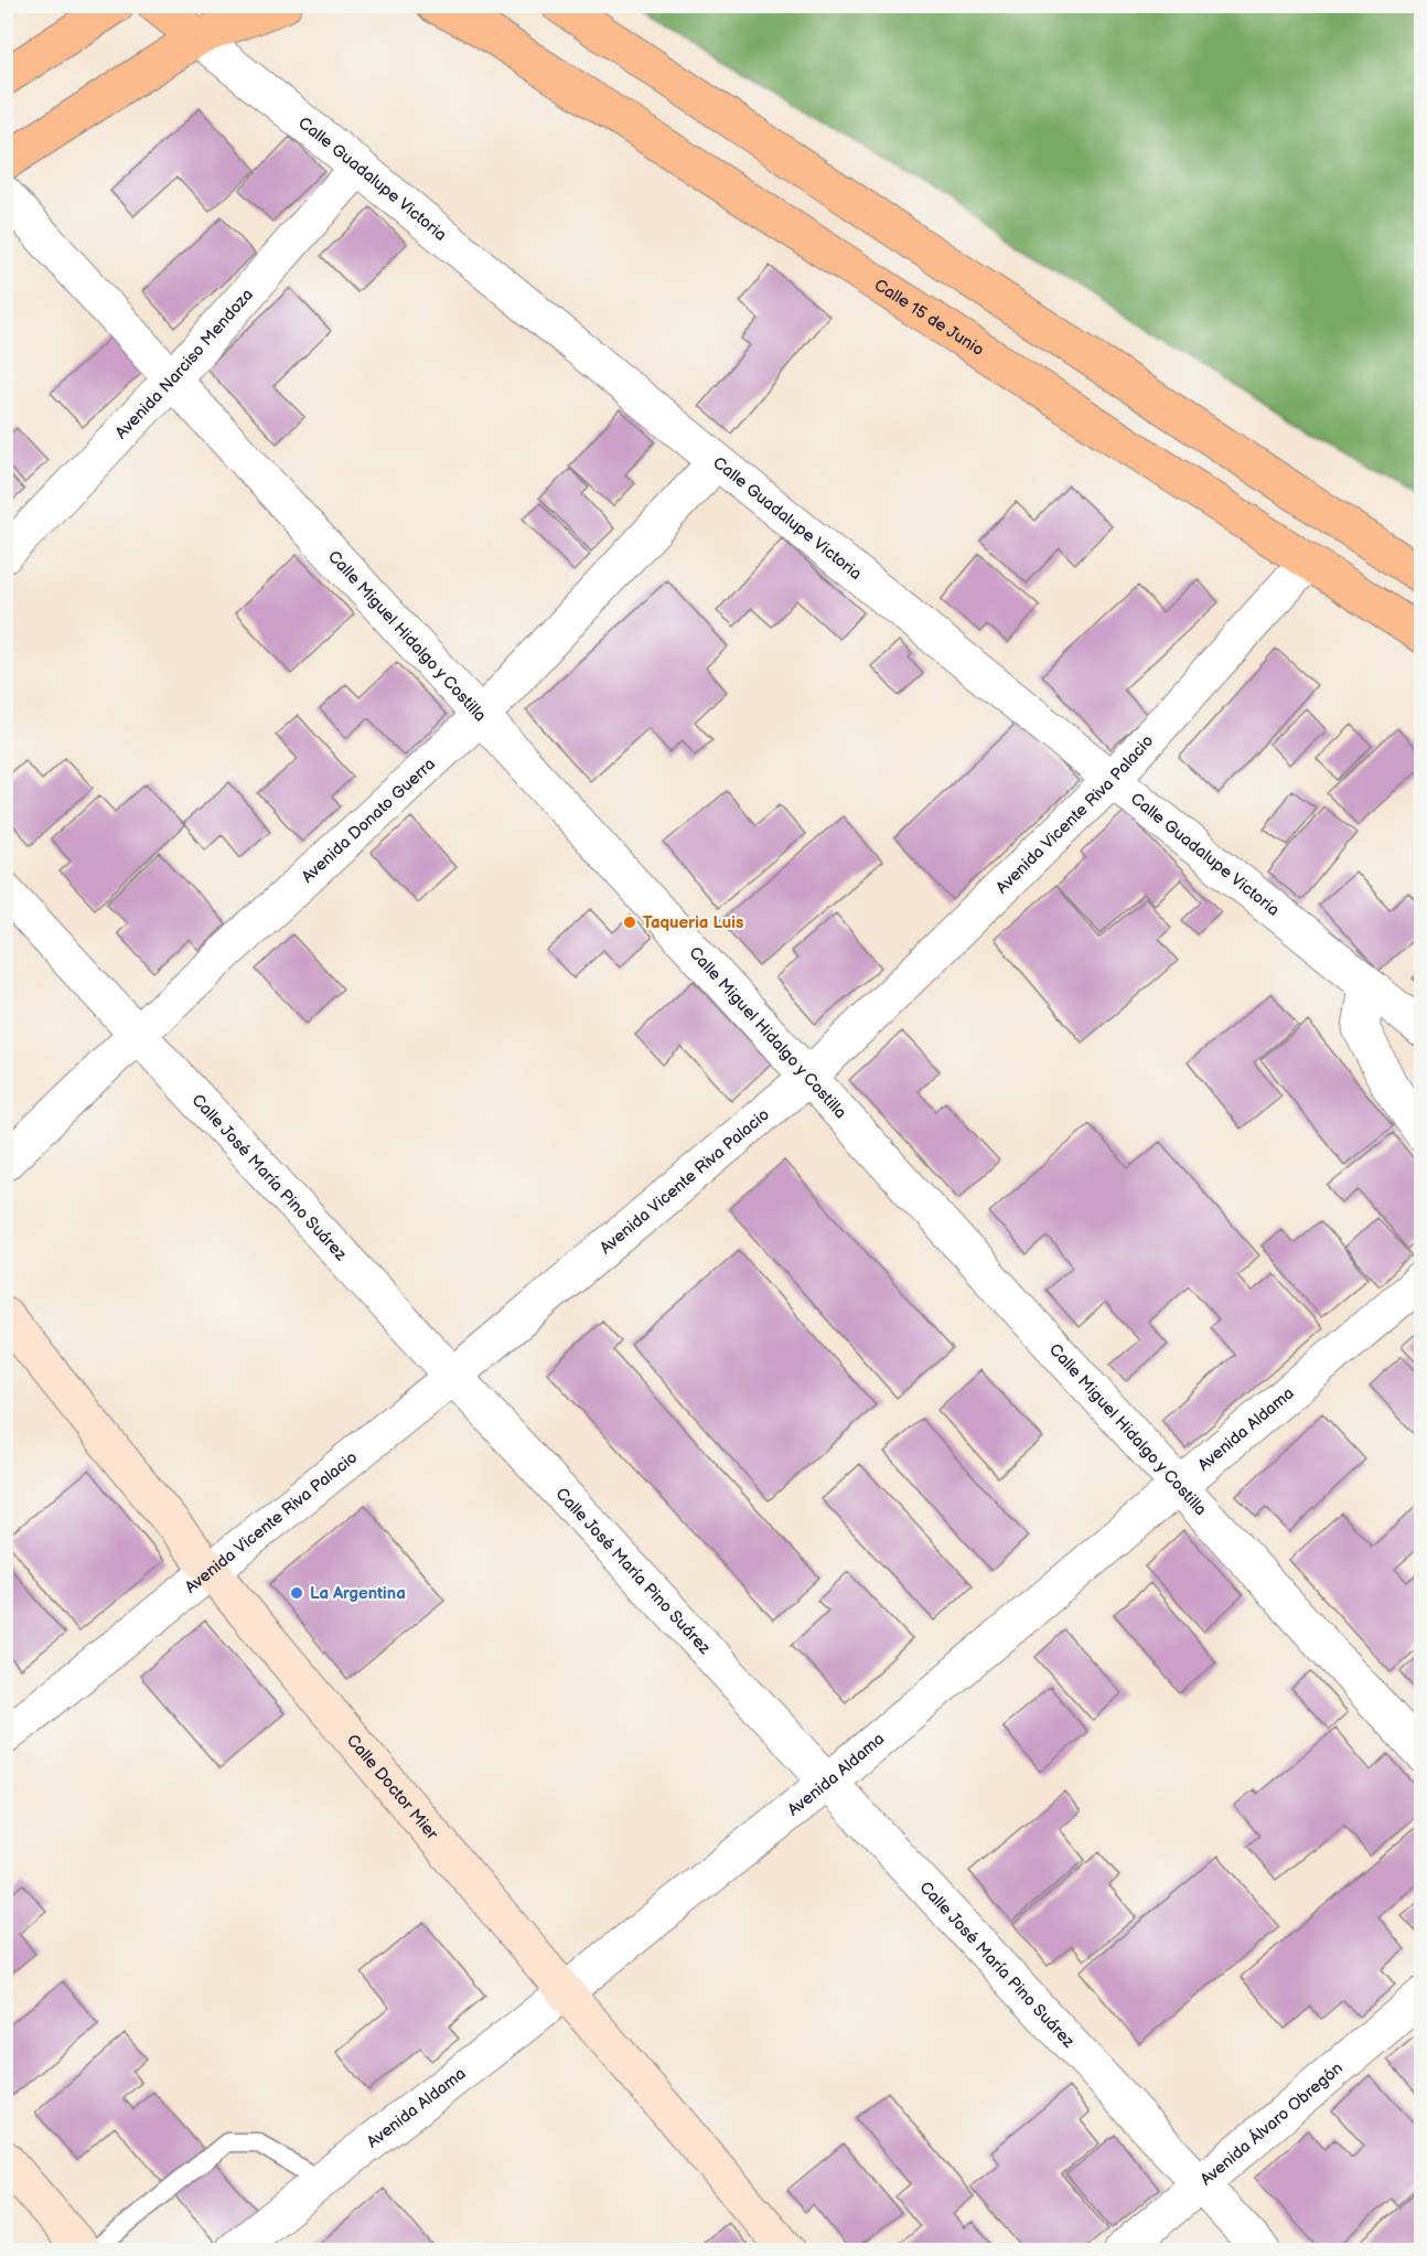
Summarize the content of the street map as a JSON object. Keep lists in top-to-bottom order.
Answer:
{
  "streets": {
    "main road": ["Calle Guadalupe Victoria", "Calle 15 de Junio", "Calle Doctor Mier"],
    "street": [
      "Avenida Narciso Mendoza",
      "Calle Miguel Hidalgo y Costilla",
      "Avenida Vicente Riva Palacio",
      "Avenida Donato Guerra",
      "Calle José María Pino Suárez",
      "Avenida Aldama",
      "Avenida Álvaro Obregón"
    ]
  },
  "crossings": [
    ["Calle Guadalupe Victoria", "Avenida Narciso Mendoza"],
    ["Calle Guadalupe Victoria", "Avenida Vicente Riva Palacio"],
    ["Calle Guadalupe Victoria", "Avenida Donato Guerra"],
    ["Calle 15 de Junio", "Avenida Vicente Riva Palacio"],
    ["Avenida Narciso Mendoza", "Calle Miguel Hidalgo y Costilla"],
    ["Calle Miguel Hidalgo y Costilla", "Avenida Vicente Riva Palacio"],
    ["Calle Miguel Hidalgo y Costilla", "Avenida Donato Guerra"],
    ["Calle Miguel Hidalgo y Costilla", "Avenida Aldama"],
    ["Avenida Vicente Riva Palacio", "Calle José María Pino Suárez"],
    ["Avenida Vicente Riva Palacio", "Calle Doctor Mier"],
    ["Avenida Donato Guerra", "Calle José María Pino Suárez"],
    ["Calle José María Pino Suárez", "Avenida Aldama"],
    ["Calle José María Pino Suárez", "Avenida Álvaro Obregón"],
    ["Avenida Aldama", "Calle Doctor Mier"]
  ],
  "places": ["Taqueria Luis", "La Argentina"]
}
